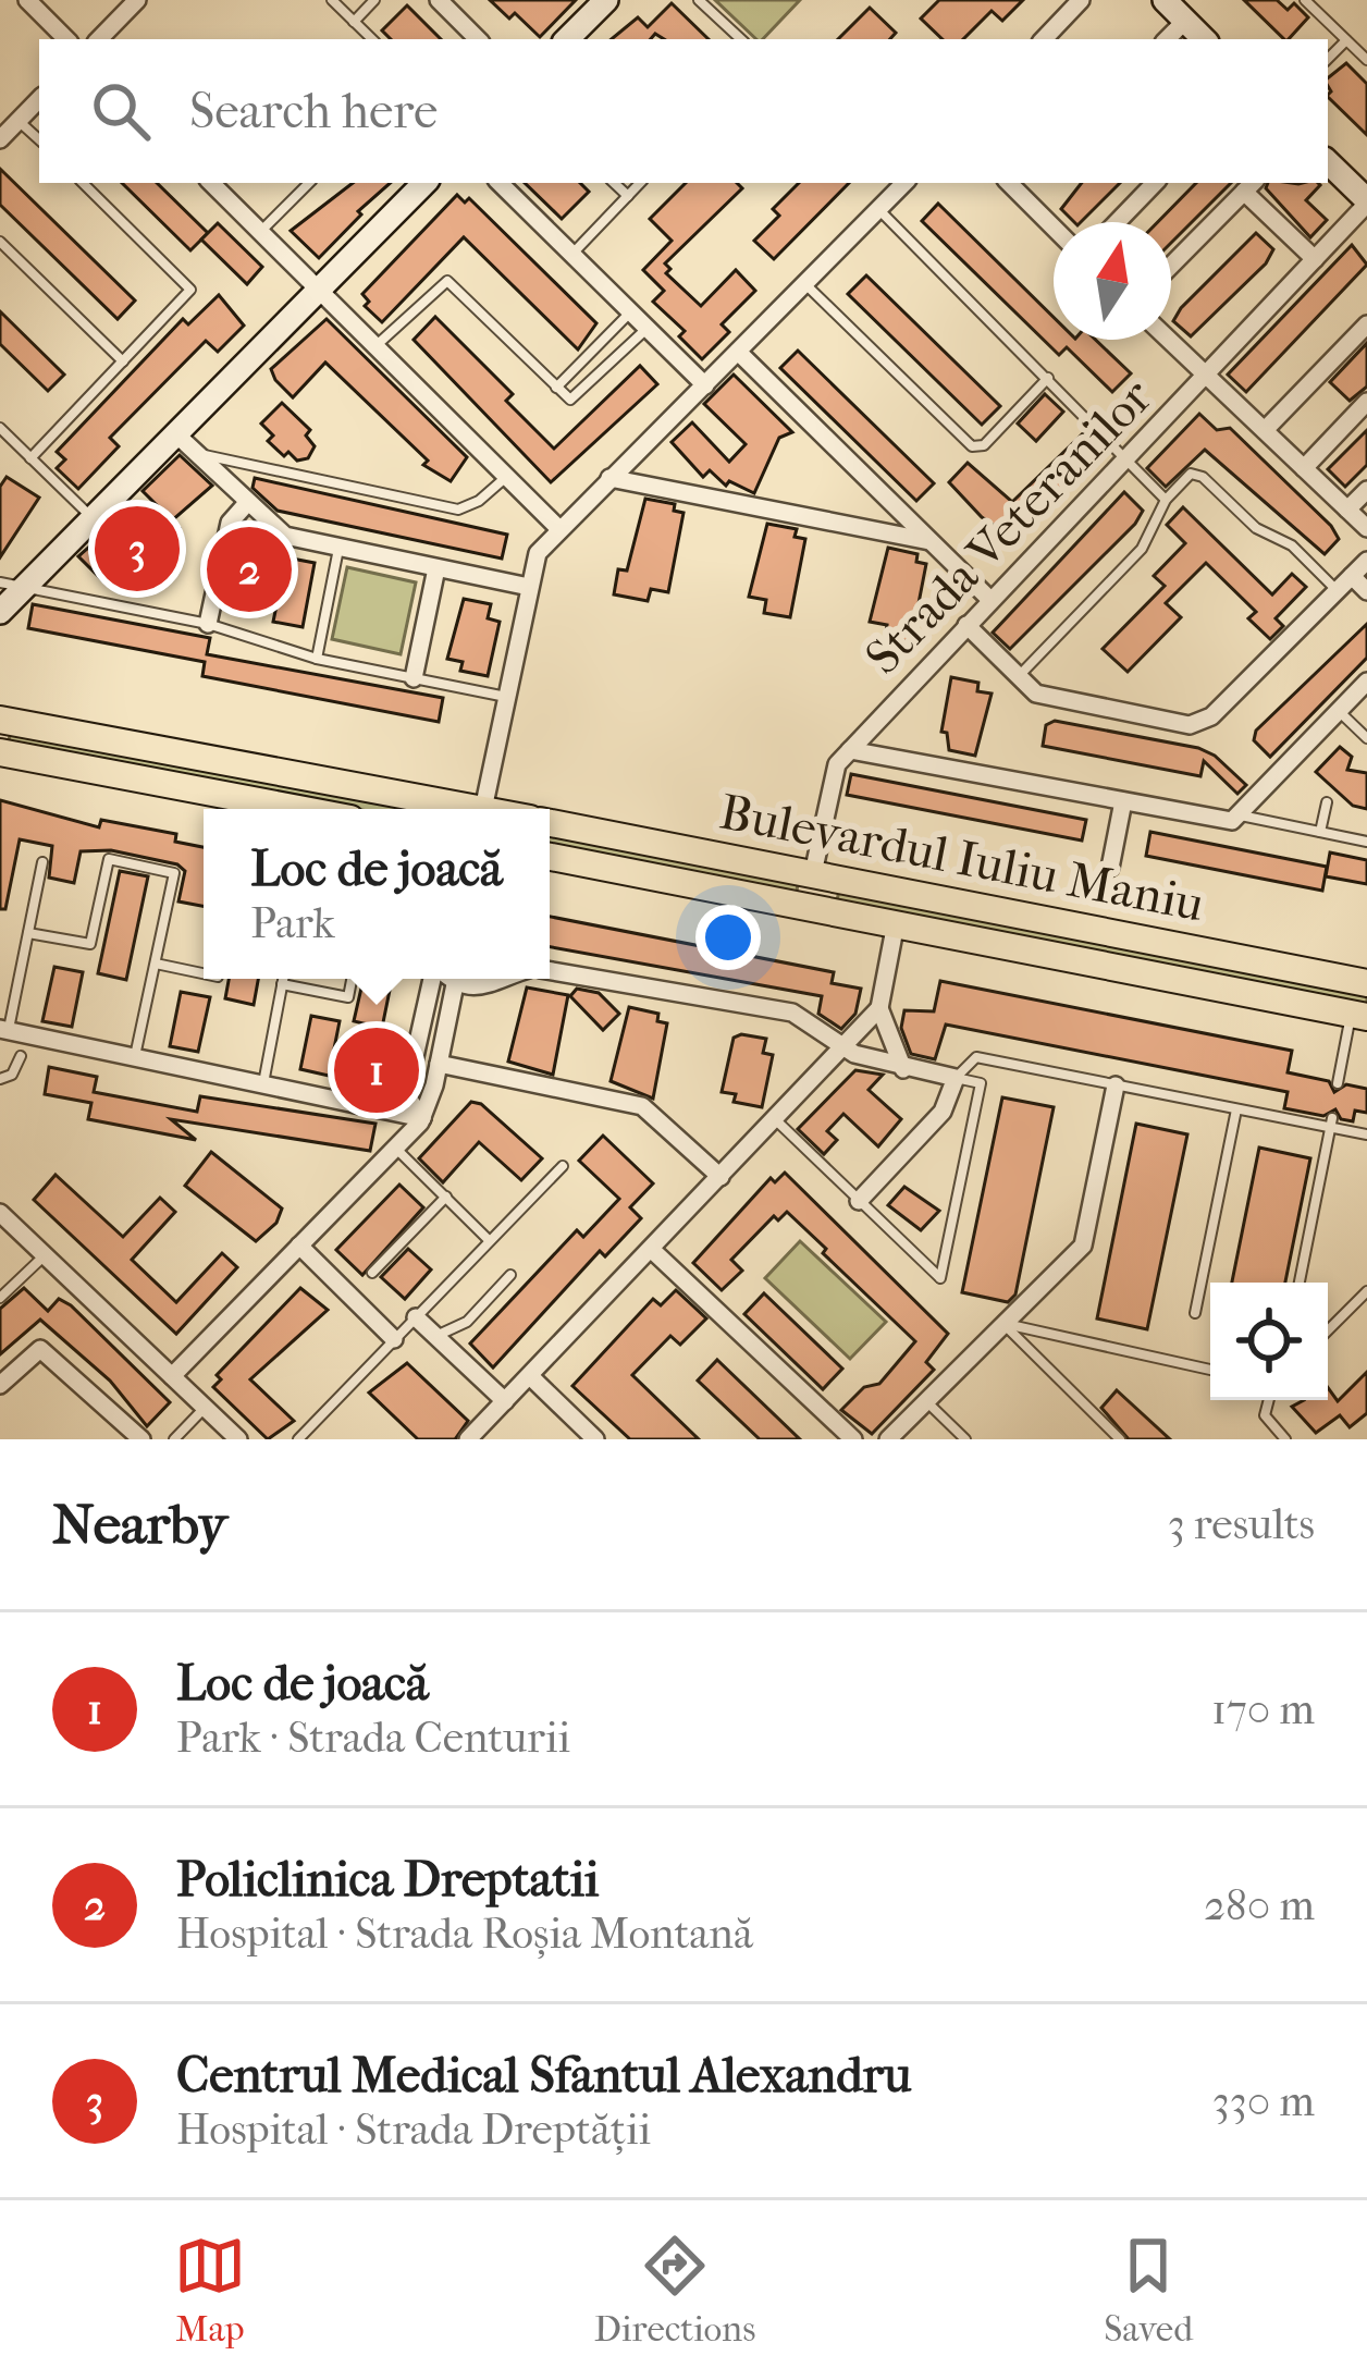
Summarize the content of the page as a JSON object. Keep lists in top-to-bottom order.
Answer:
{
  "streets": {
    "main road": ["Bulevardul Iuliu Maniu"],
    "street": ["Strada Veteranilor"]
  },
  "crossings": [
    ["Strada Veteranilor", "Bulevardul Iuliu Maniu"]
  ],
  "north": "top",
  "page": {
    "search": "Search here",
    "pins": ["3", "2", "1"],
    "popup": ["Loc de joacă", "Park"],
    "heading": ["Nearby", "3 results"],
    "list": [
      {
        "mark": "1",
        "name": "Loc de joacă",
        "note": "Park · Strada Centurii",
        "value": "170 m"
      },
      {
        "mark": "2",
        "name": "Policlinica Dreptatii",
        "note": "Hospital · Strada Roșia Montană",
        "value": "280 m"
      },
      {
        "mark": "3",
        "name": "Centrul Medical Sfantul Alexandru",
        "note": "Hospital · Strada Dreptății",
        "value": "330 m"
      }
    ],
    "nav": ["Map", "Directions", "Saved"]
  }
}
